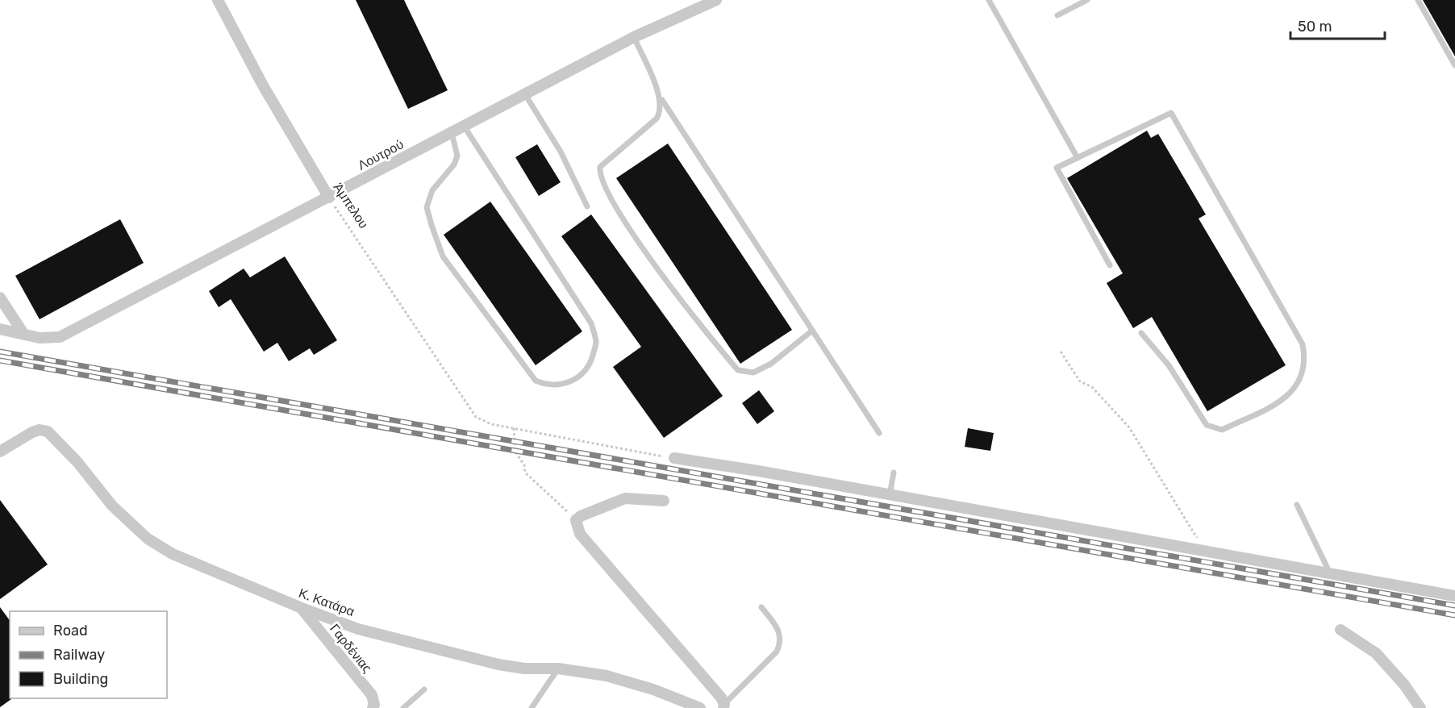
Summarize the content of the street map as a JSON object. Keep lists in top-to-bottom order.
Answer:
{
  "streets": {
    "street": [
      "Λουτρού",
      "Άμπελου",
      "Κ. Κατάρα",
      "Γαρδένιας"
    ]
  },
  "crossings": [
    ["Λουτρού", "Άμπελου"],
    ["Κ. Κατάρα", "Γαρδένιας"]
  ],
  "legend": ["Road", "Railway", "Building"],
  "scale_bar": "50 m"
}
